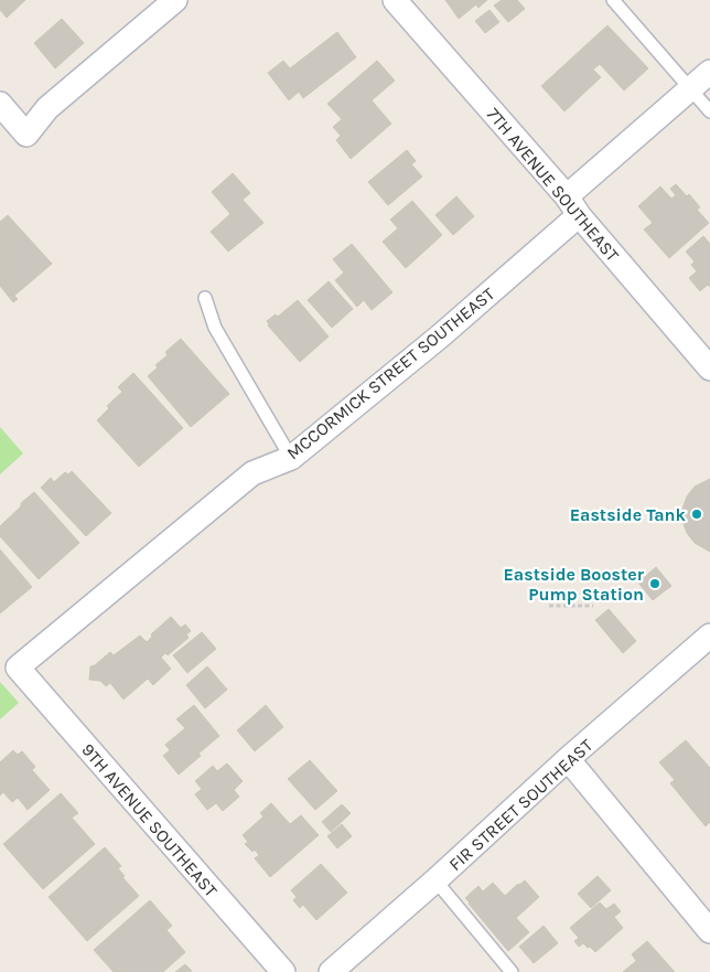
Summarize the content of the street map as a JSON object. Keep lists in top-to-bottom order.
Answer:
{
  "streets": {
    "street": [
      "7TH AVENUE SOUTHEAST",
      "MCCORMICK STREET SOUTHEAST",
      "FIR STREET SOUTHEAST",
      "9TH AVENUE SOUTHEAST"
    ]
  },
  "crossings": [
    ["7TH AVENUE SOUTHEAST", "MCCORMICK STREET SOUTHEAST"],
    ["MCCORMICK STREET SOUTHEAST", "9TH AVENUE SOUTHEAST"]
  ],
  "places": ["Eastside Tank", "Eastside Booster Pump Station"]
}
